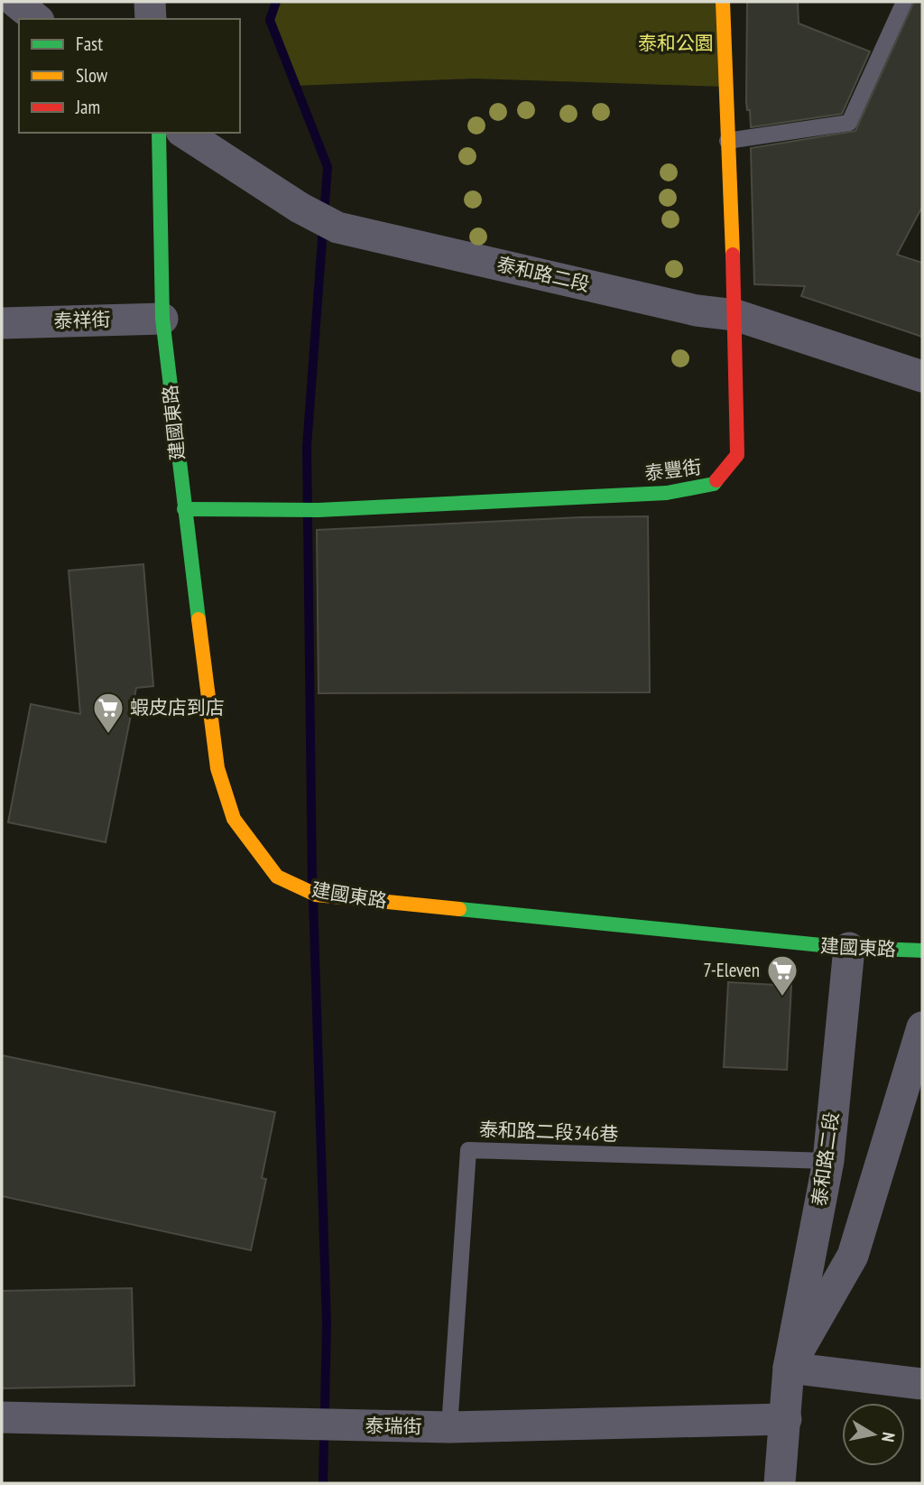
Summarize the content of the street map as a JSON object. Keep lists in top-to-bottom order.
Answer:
{
  "streets": {
    "street": [
      "泰和路二段",
      "泰祥街",
      "建國東路",
      "泰豐街",
      "泰瑞街"
    ],
    "lane": ["泰和路二段346巷"]
  },
  "crossings": [
    ["泰和路二段", "建國東路"],
    ["泰和路二段", "泰豐街"],
    ["泰和路二段", "泰和路二段346巷"],
    ["泰和路二段", "泰瑞街"],
    ["泰祥街", "建國東路"],
    ["建國東路", "泰豐街"],
    ["泰和路二段346巷", "泰瑞街"]
  ],
  "parks": ["泰和公園"],
  "places": {
    "supermarket": ["蝦皮店到店", "7-Eleven"]
  },
  "legend": ["Fast", "Slow", "Jam"],
  "north": "right"
}
